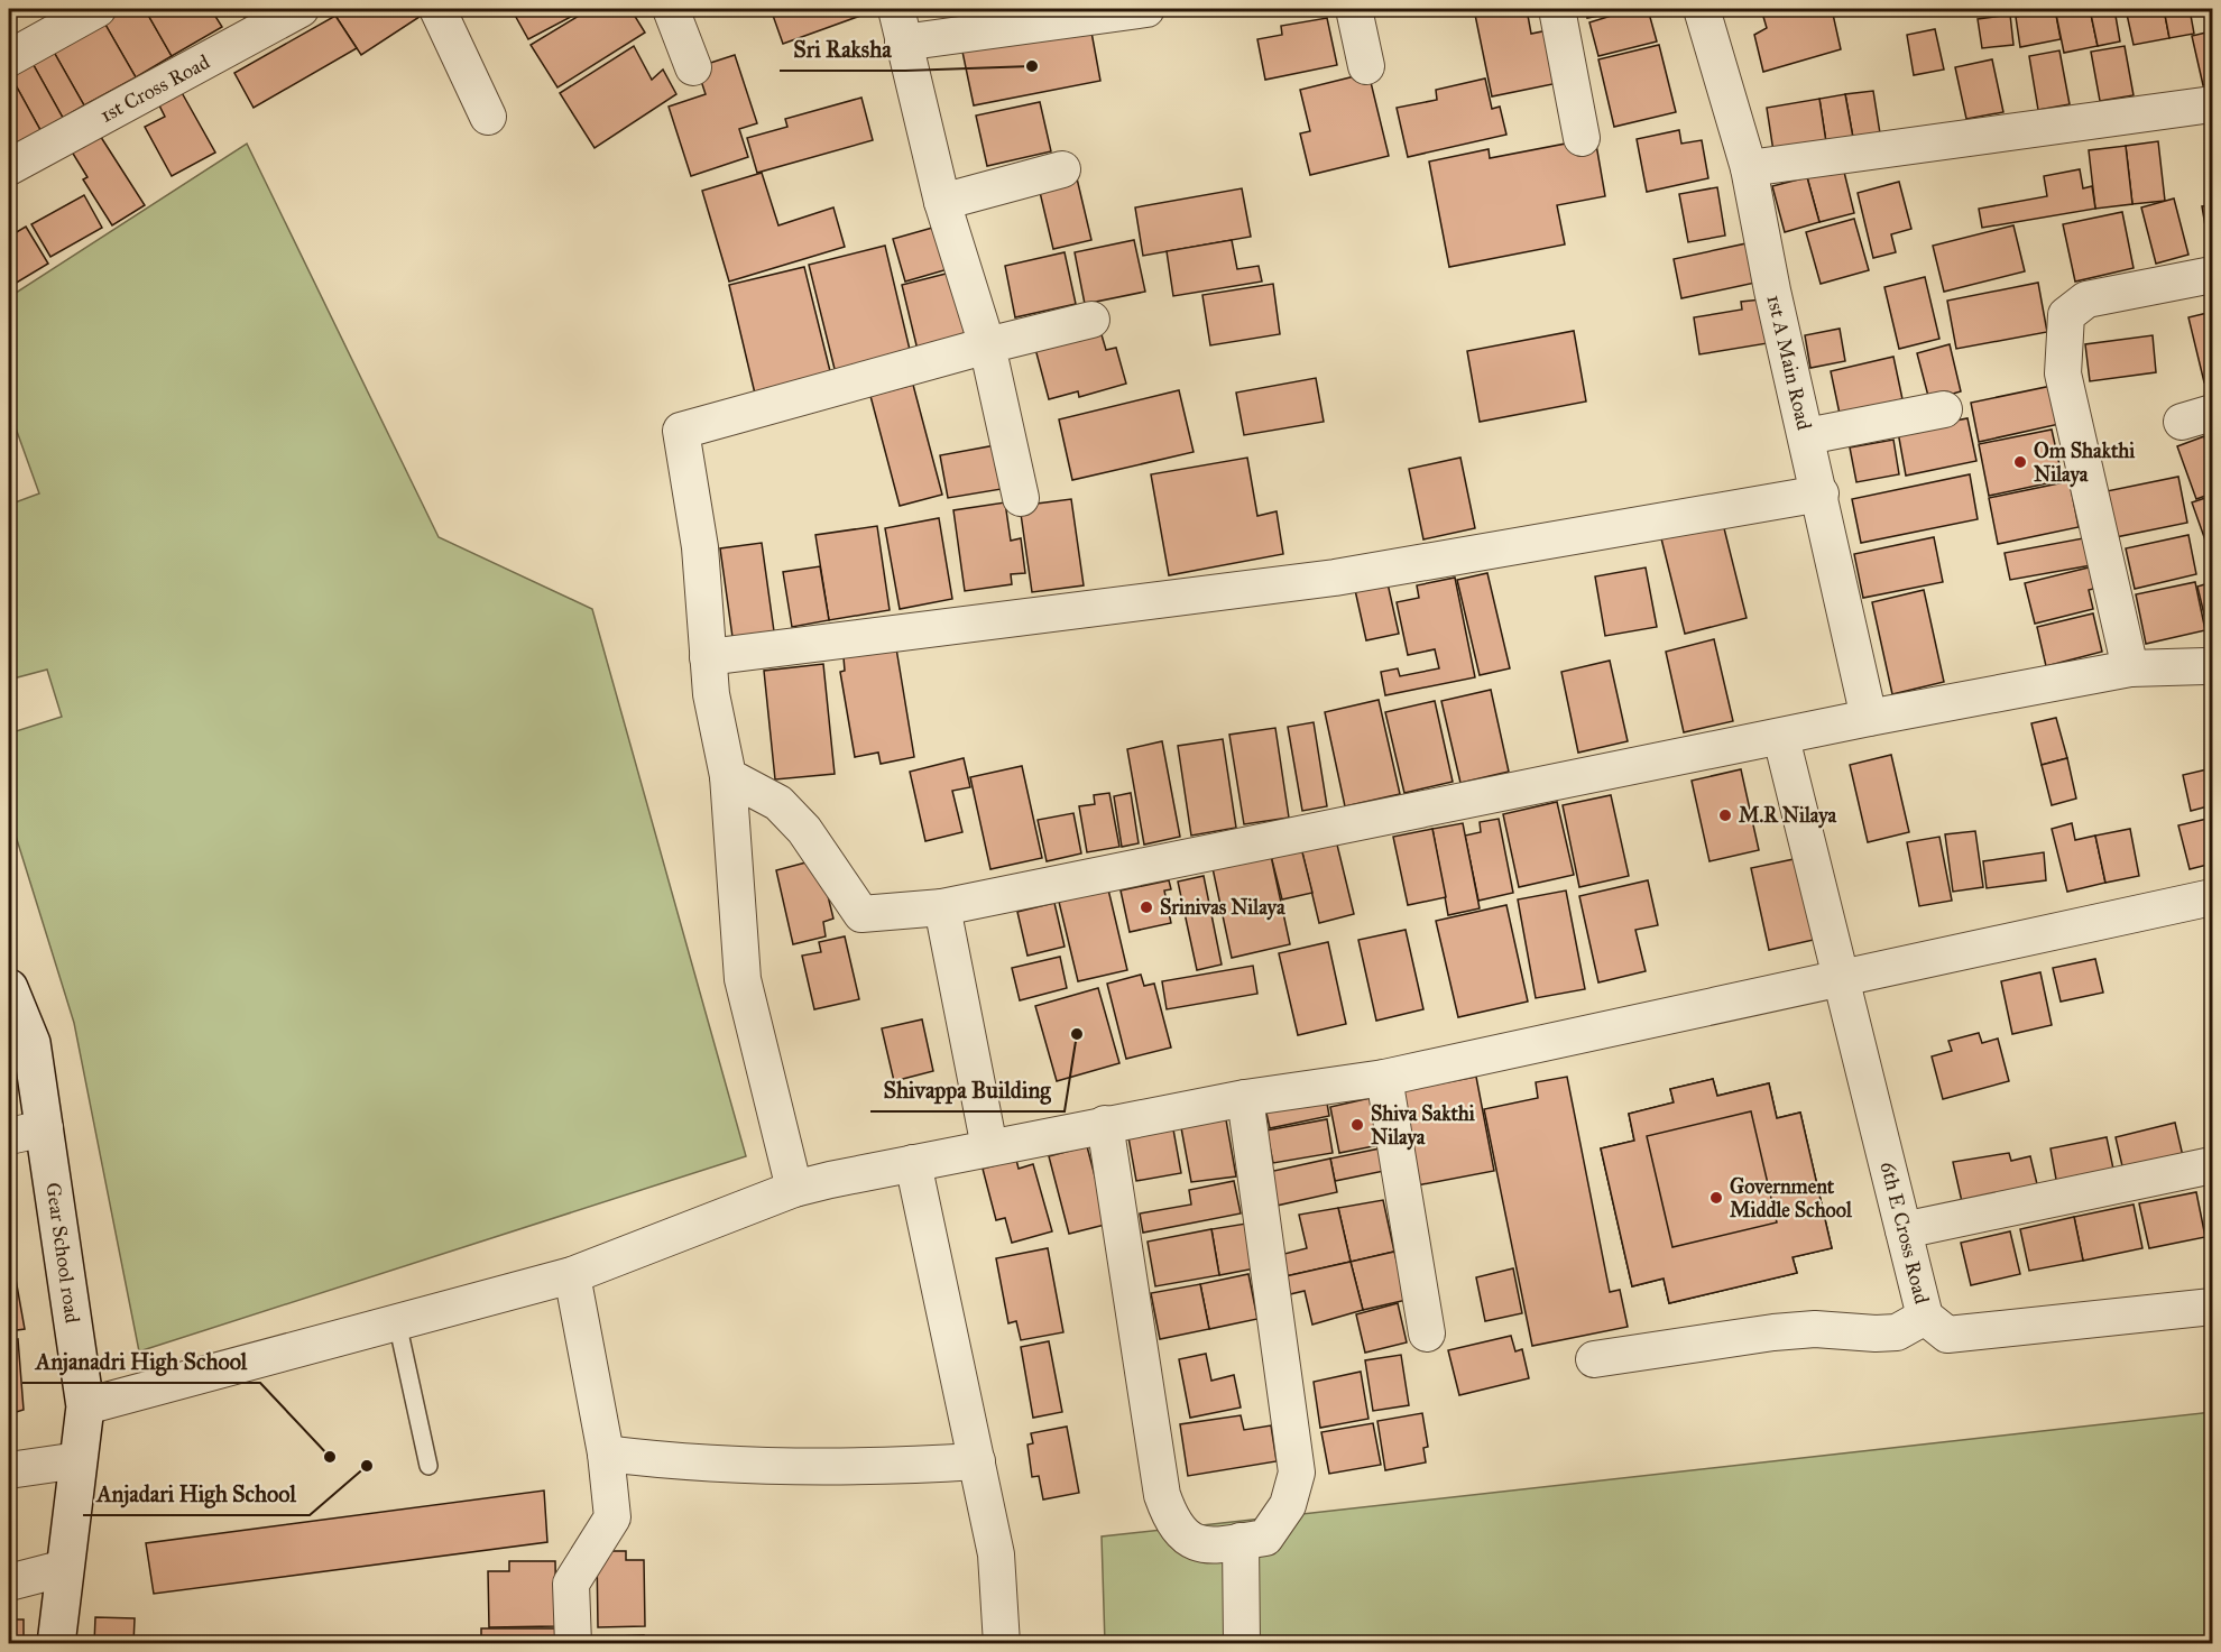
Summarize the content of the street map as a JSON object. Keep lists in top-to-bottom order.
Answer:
{
  "streets": {
    "main road": ["Gear School road"],
    "street": ["1st Cross Road", "1st A Main Road", "6th E Cross Road"]
  },
  "places": [
    "Sri Raksha",
    "Om Shakthi Nilaya",
    "M.R Nilaya",
    "Srinivas Nilaya",
    "Shivappa Building",
    "Shiva Sakthi Nilaya",
    "Government Middle School",
    "Anjanadri High School",
    "Anjadari High School"
  ]
}
